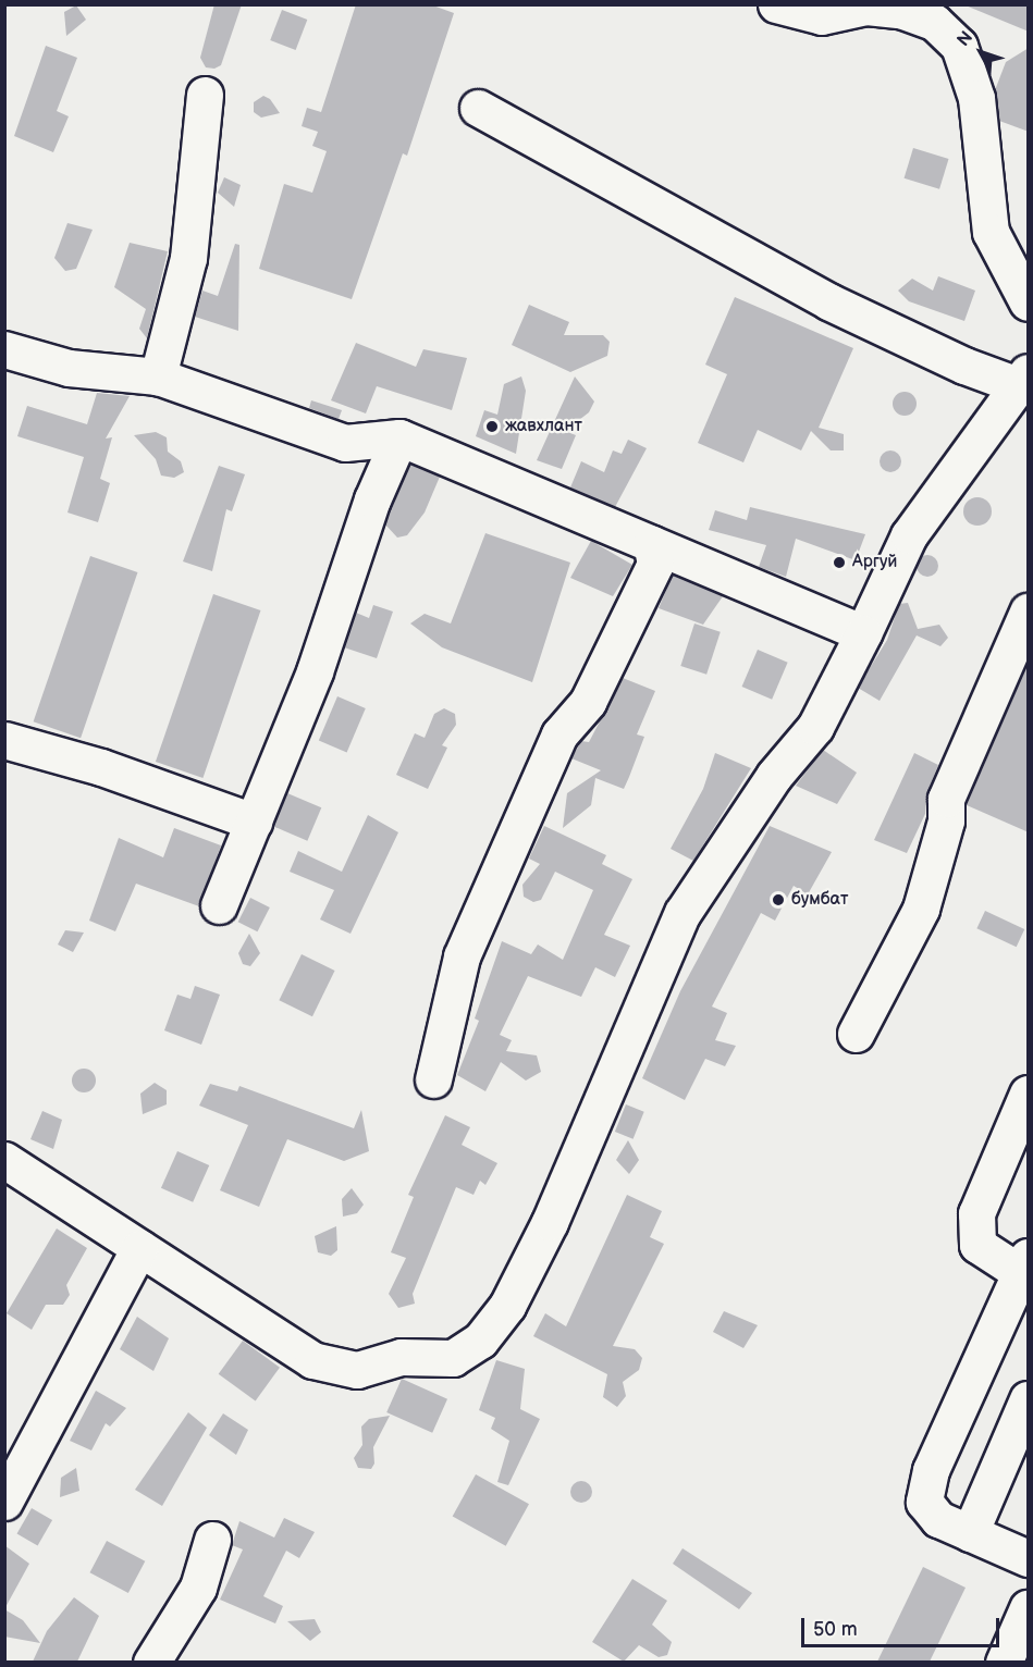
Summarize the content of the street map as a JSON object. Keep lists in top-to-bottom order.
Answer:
{
  "places": ["жавхлант", "Аргуй", "бумбат"],
  "scale_bar": "50 m",
  "north": "top left"
}
